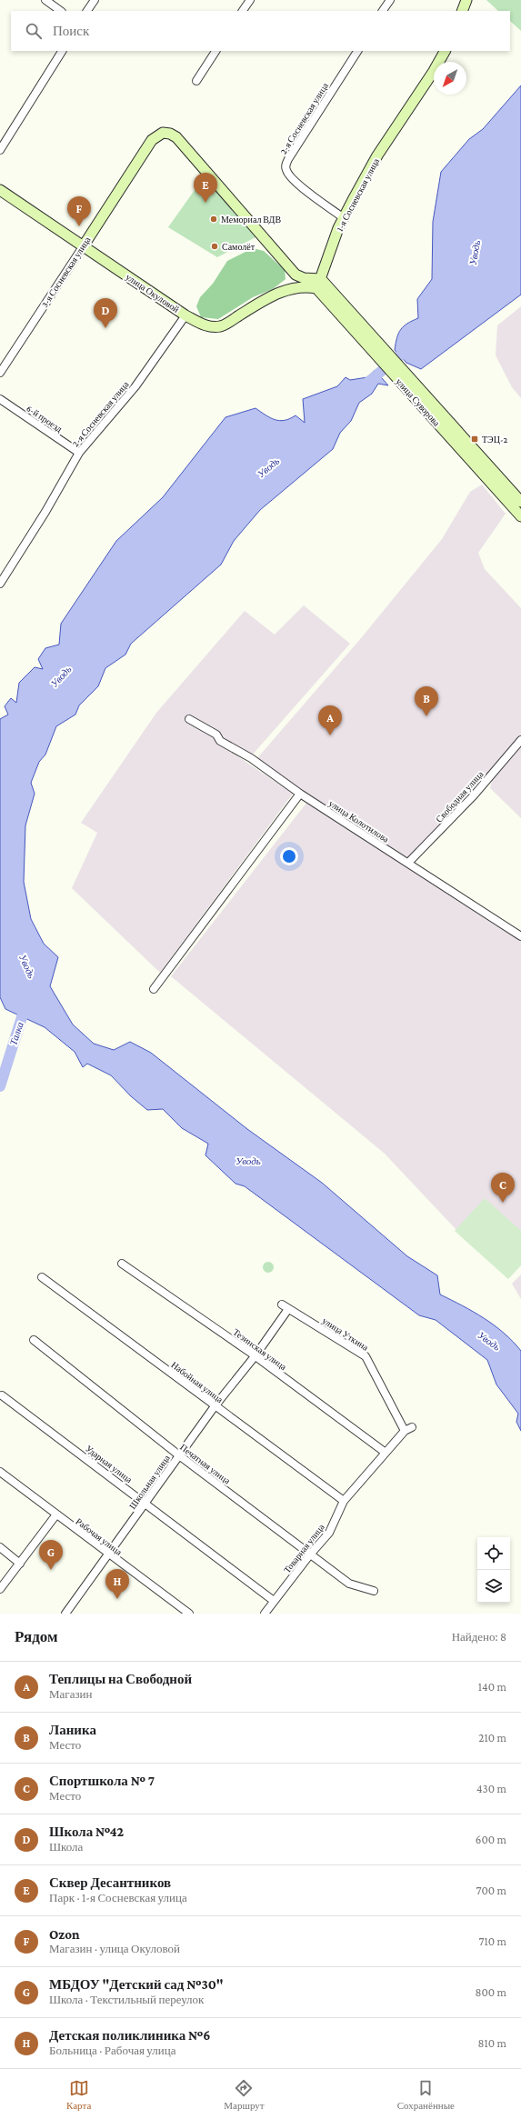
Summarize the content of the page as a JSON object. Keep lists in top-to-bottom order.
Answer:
{
  "streets": {
    "main road": [
      "1-я Сосневская улица",
      "3-я Сосневская улица",
      "улица Окуловой",
      "улица Суворова"
    ],
    "street": [
      "2-я Сосневская улица",
      "6-й проезд",
      "Свободная улица",
      "улица Колотилова",
      "улица Уткина",
      "Тезинская улица",
      "Набойная улица",
      "Ударная улица",
      "Печатная улица",
      "Школьная улица",
      "Рабочая улица",
      "Товарная улица"
    ]
  },
  "crossings": [
    ["2-я Сосневская улица", "1-я Сосневская улица"],
    ["2-я Сосневская улица", "улица Окуловой"],
    ["2-я Сосневская улица", "6-й проезд"],
    ["1-я Сосневская улица", "3-я Сосневская улица"],
    ["1-я Сосневская улица", "улица Окуловой"],
    ["1-я Сосневская улица", "улица Суворова"],
    ["3-я Сосневская улица", "улица Окуловой"],
    ["3-я Сосневская улица", "улица Суворова"],
    ["улица Окуловой", "улица Суворова"],
    ["Свободная улица", "улица Колотилова"],
    ["улица Уткина", "Школьная улица"],
    ["улица Уткина", "Товарная улица"],
    ["Тезинская улица", "Школьная улица"],
    ["Тезинская улица", "Товарная улица"],
    ["Набойная улица", "Школьная улица"],
    ["Набойная улица", "Товарная улица"],
    ["Ударная улица", "Школьная улица"],
    ["Ударная улица", "Товарная улица"],
    ["Печатная улица", "Школьная улица"],
    ["Печатная улица", "Товарная улица"],
    ["Школьная улица", "Рабочая улица"]
  ],
  "water": ["Уводь", "Талка"],
  "places": {
    "other": ["Мемориал ВДВ", "Самолёт"],
    "transit": ["ТЭЦ-2"]
  },
  "north": "bottom left",
  "page": {
    "search": "Поиск",
    "pins": [
      "E",
      "F",
      "D",
      "B",
      "A",
      "C",
      "G",
      "H"
    ],
    "heading": ["Рядом", "Найдено: 8"],
    "list": [
      {
        "mark": "A",
        "name": "Теплицы на Свободной",
        "note": "Магазин",
        "value": "140 m"
      },
      {
        "mark": "B",
        "name": "Ланика",
        "note": "Место",
        "value": "210 m"
      },
      {
        "mark": "C",
        "name": "Спортшкола № 7",
        "note": "Место",
        "value": "430 m"
      },
      {
        "mark": "D",
        "name": "Школа №42",
        "note": "Школа",
        "value": "600 m"
      },
      {
        "mark": "E",
        "name": "Сквер Десантников",
        "note": "Парк · 1-я Сосневская улица",
        "value": "700 m"
      },
      {
        "mark": "F",
        "name": "Ozon",
        "note": "Магазин · улица Окуловой",
        "value": "710 m"
      },
      {
        "mark": "G",
        "name": "МБДОУ \"Детский сад №30\"",
        "note": "Школа · Текстильный переулок",
        "value": "800 m"
      },
      {
        "mark": "H",
        "name": "Детская поликлиника №6",
        "note": "Больница · Рабочая улица",
        "value": "810 m"
      }
    ],
    "nav": ["Карта", "Маршрут", "Сохранённые"]
  }
}
